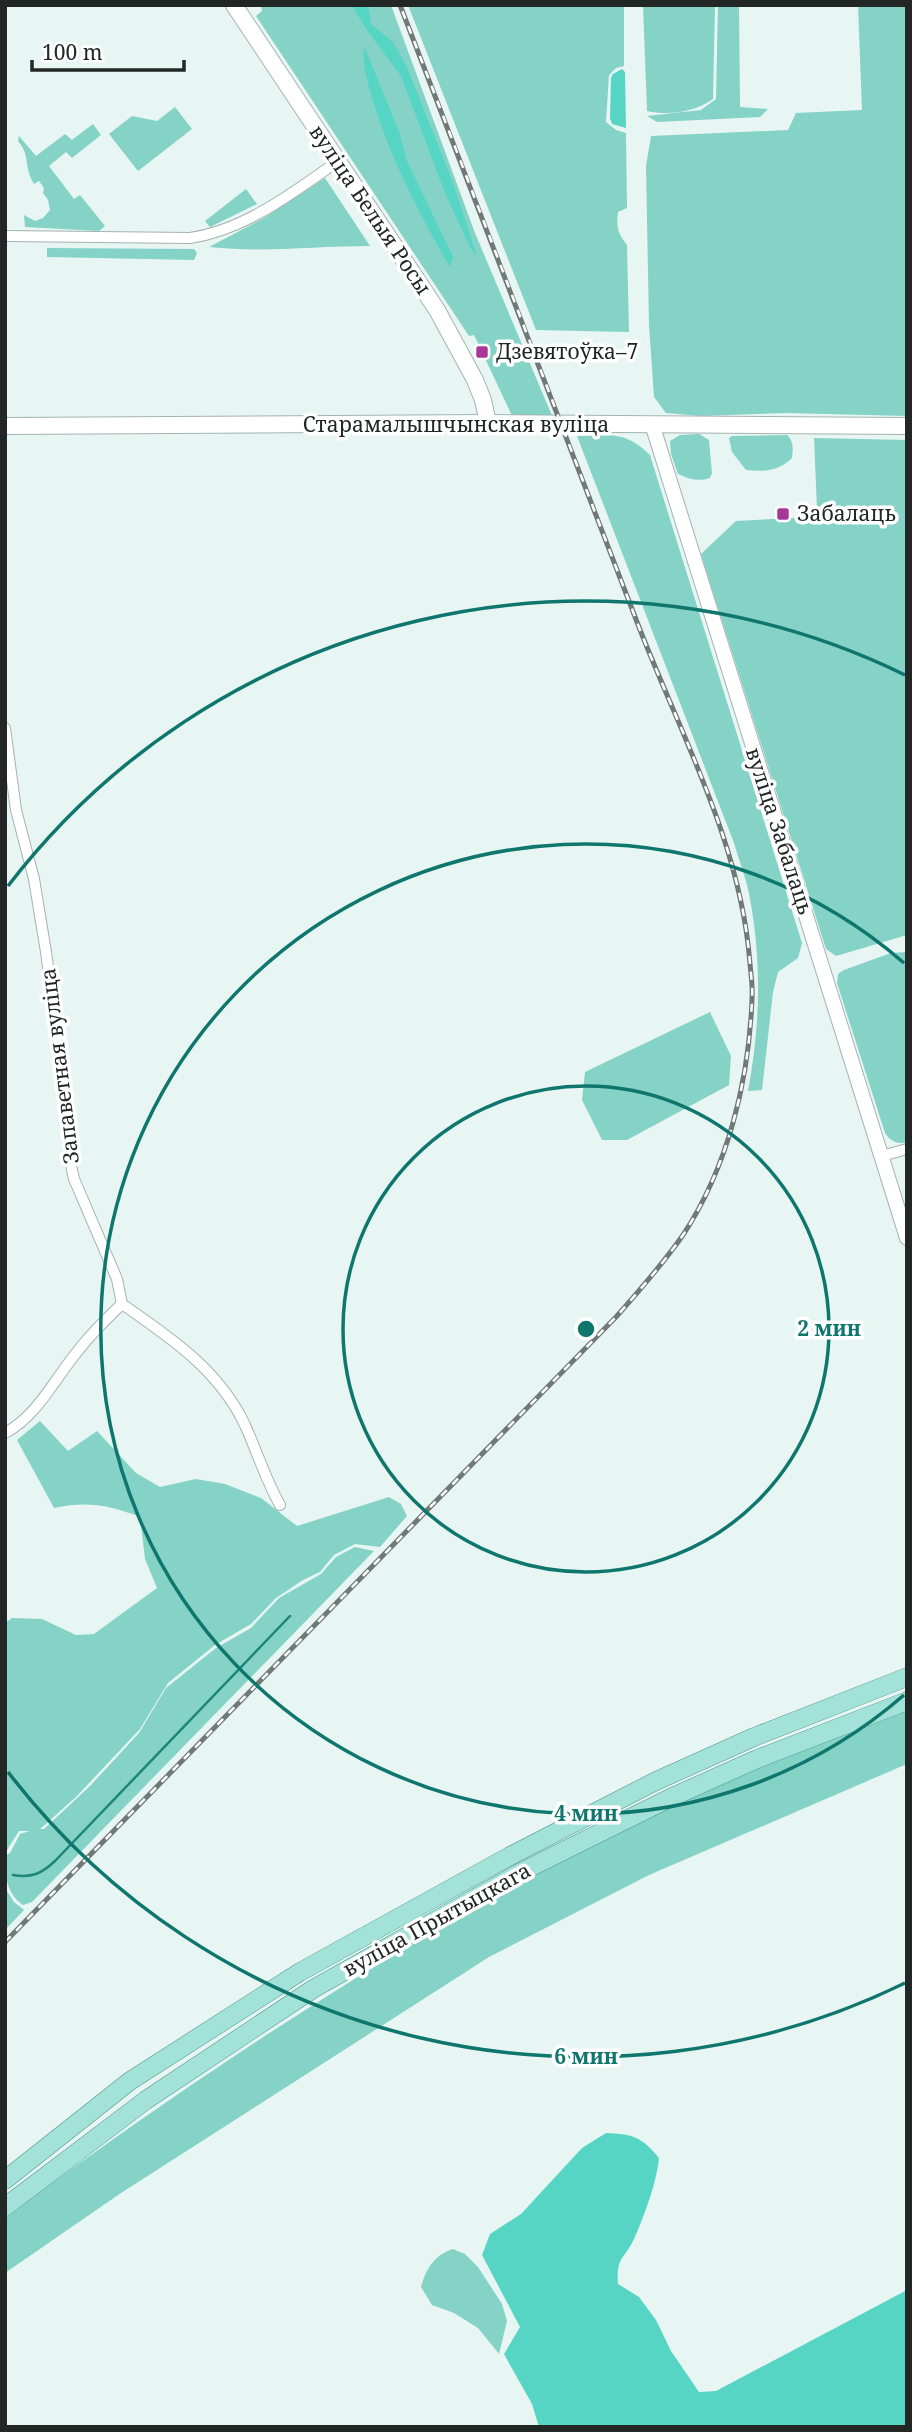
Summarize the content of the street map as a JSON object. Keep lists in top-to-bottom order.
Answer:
{
  "streets": {
    "main road": ["вуліца Белыя Росы", "Старамалышчынская вуліца", "вуліца Прытыцкага"],
    "street": ["вуліца Забалаць", "Запаветная вуліца"]
  },
  "crossings": [
    ["вуліца Белыя Росы", "Старамалышчынская вуліца"],
    ["Старамалышчынская вуліца", "вуліца Забалаць"]
  ],
  "places": {
    "transit": ["Дзевятоўка–7", "Забалаць"]
  },
  "scale_bar": "100 m",
  "rings": ["2 мин", "4 мин", "6 мин"]
}
